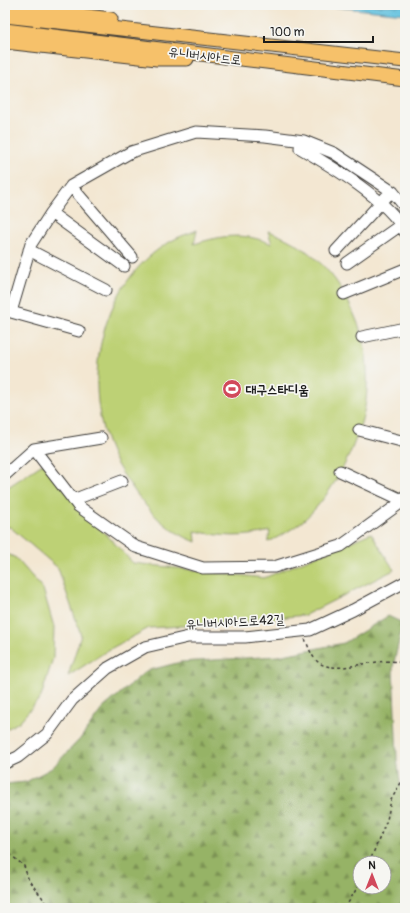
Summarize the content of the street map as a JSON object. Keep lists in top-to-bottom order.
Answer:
{
  "streets": {
    "main road": ["유니버시아드로"],
    "street": ["유니버시아드로42길"]
  },
  "places": {
    "sports": ["대구스타디움"]
  },
  "scale_bar": "100 m",
  "north": "top"
}
